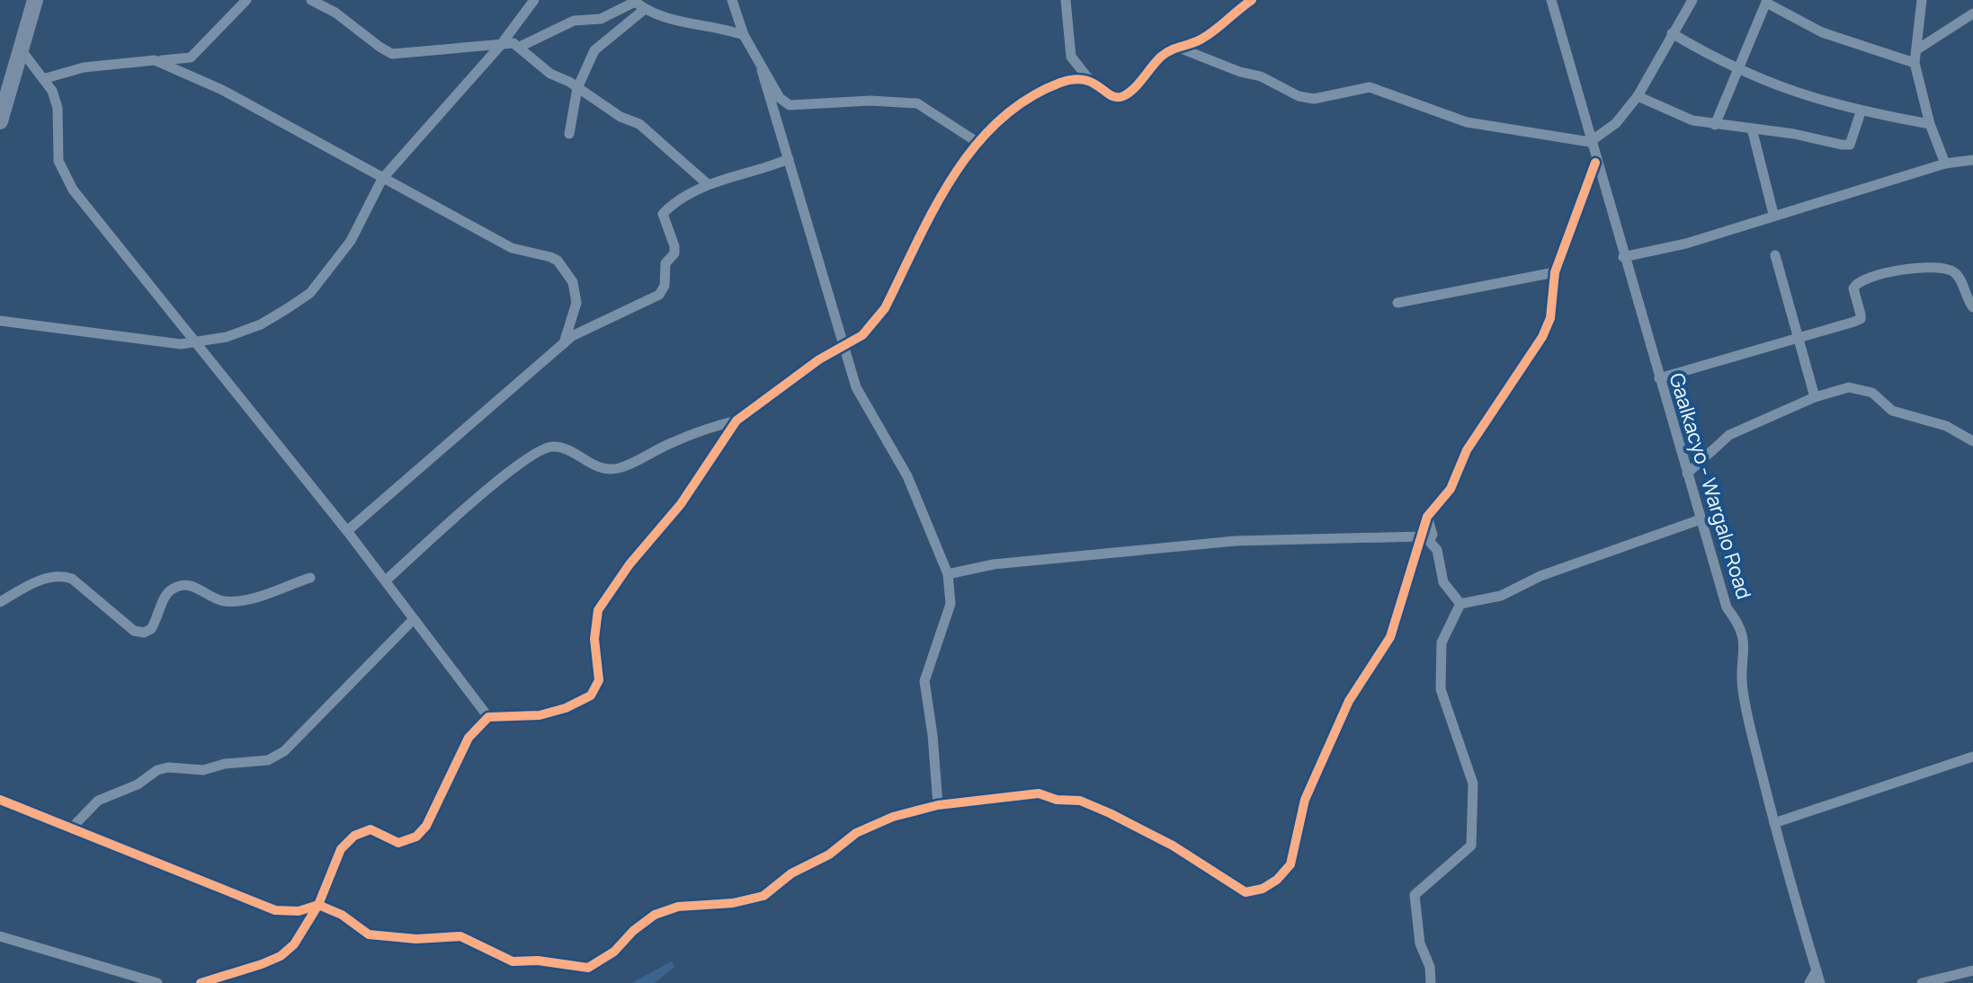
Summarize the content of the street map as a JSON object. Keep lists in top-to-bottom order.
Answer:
{
  "streets": {
    "street": ["Gaalkacyo - Wargalo Road"]
  }
}
